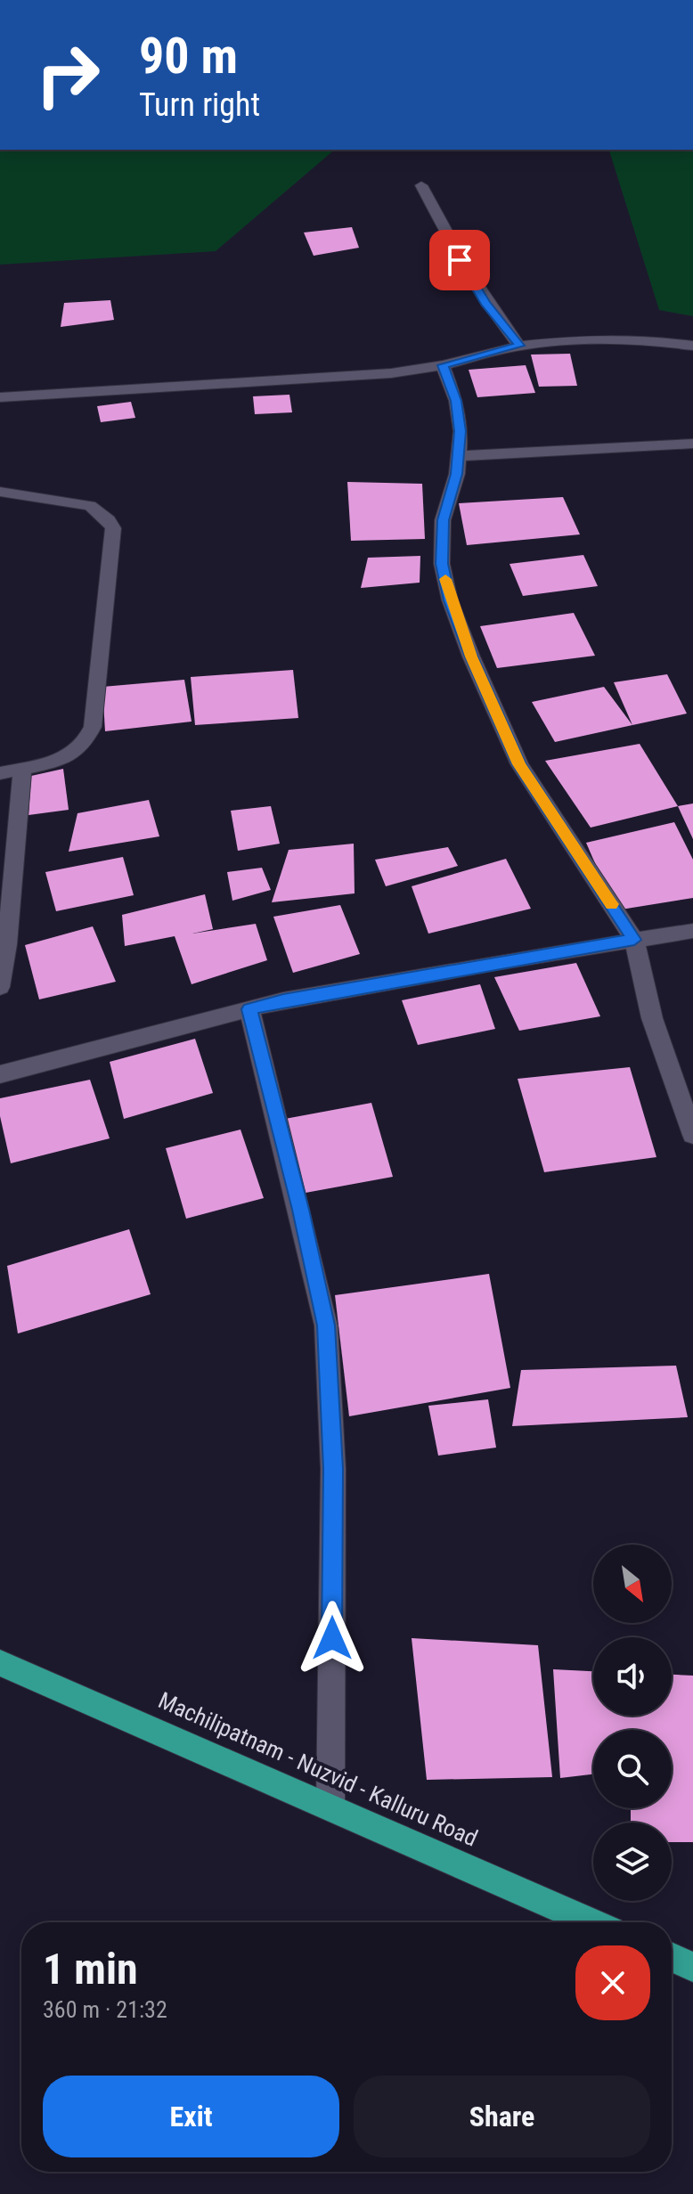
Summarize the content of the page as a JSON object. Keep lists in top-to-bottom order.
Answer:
{
  "streets": {
    "highway": ["Machilipatnam - Nuzvid - Kalluru Road"]
  },
  "north": "bottom right",
  "page": {
    "turn": ["90 m", "Turn right"],
    "heading": ["1 min", "360 m · 21:32"],
    "buttons": ["Exit", "Share"]
  }
}
